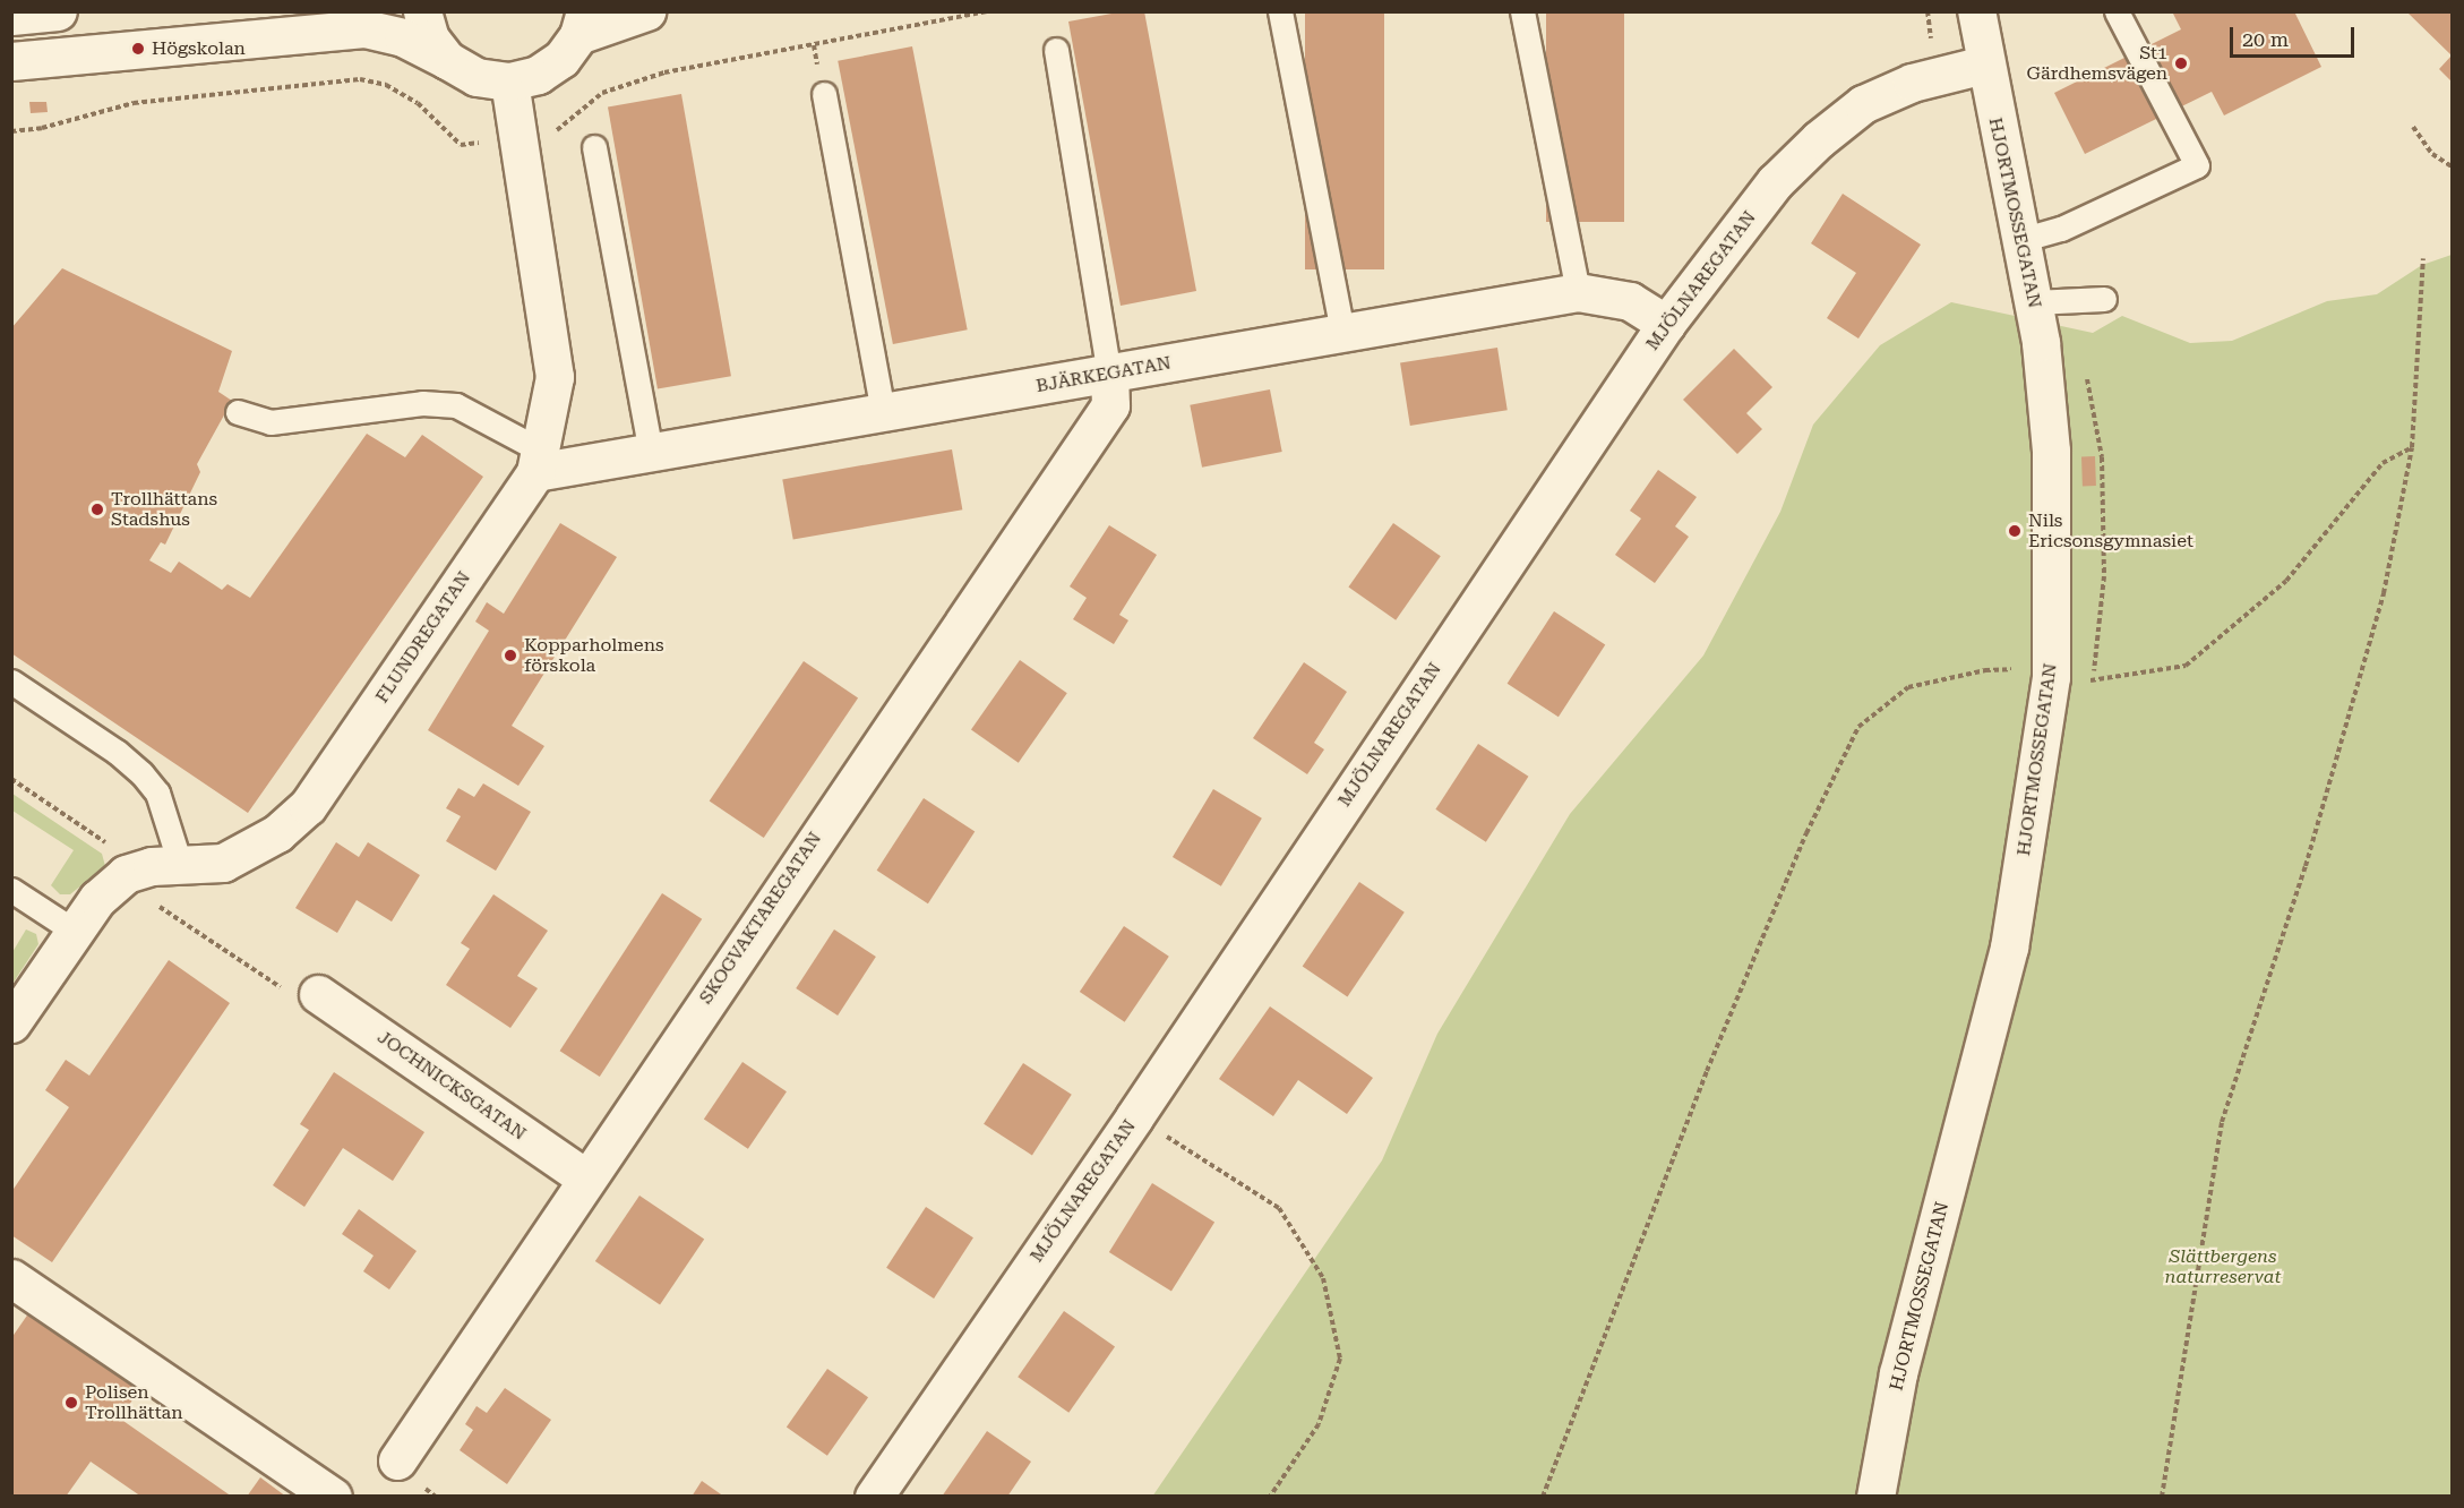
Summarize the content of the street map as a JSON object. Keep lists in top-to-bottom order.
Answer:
{
  "streets": {
    "street": [
      "HJORTMOSSEGATAN",
      "MJÖLNAREGATAN",
      "BJÄRKEGATAN",
      "FLUNDREGATAN",
      "SKOGVAKTAREGATAN",
      "JOCHNICKSGATAN"
    ]
  },
  "crossings": [
    ["HJORTMOSSEGATAN", "MJÖLNAREGATAN"],
    ["MJÖLNAREGATAN", "BJÄRKEGATAN"],
    ["BJÄRKEGATAN", "FLUNDREGATAN"],
    ["BJÄRKEGATAN", "SKOGVAKTAREGATAN"],
    ["SKOGVAKTAREGATAN", "JOCHNICKSGATAN"]
  ],
  "parks": ["Slättbergens naturreservat"],
  "places": [
    "Högskolan",
    "St1 Gärdhemsvägen",
    "Trollhättans Stadshus",
    "Nils Ericsonsgymnasiet",
    "Kopparholmens förskola",
    "Polisen Trollhättan"
  ],
  "scale_bar": "20 m"
}
